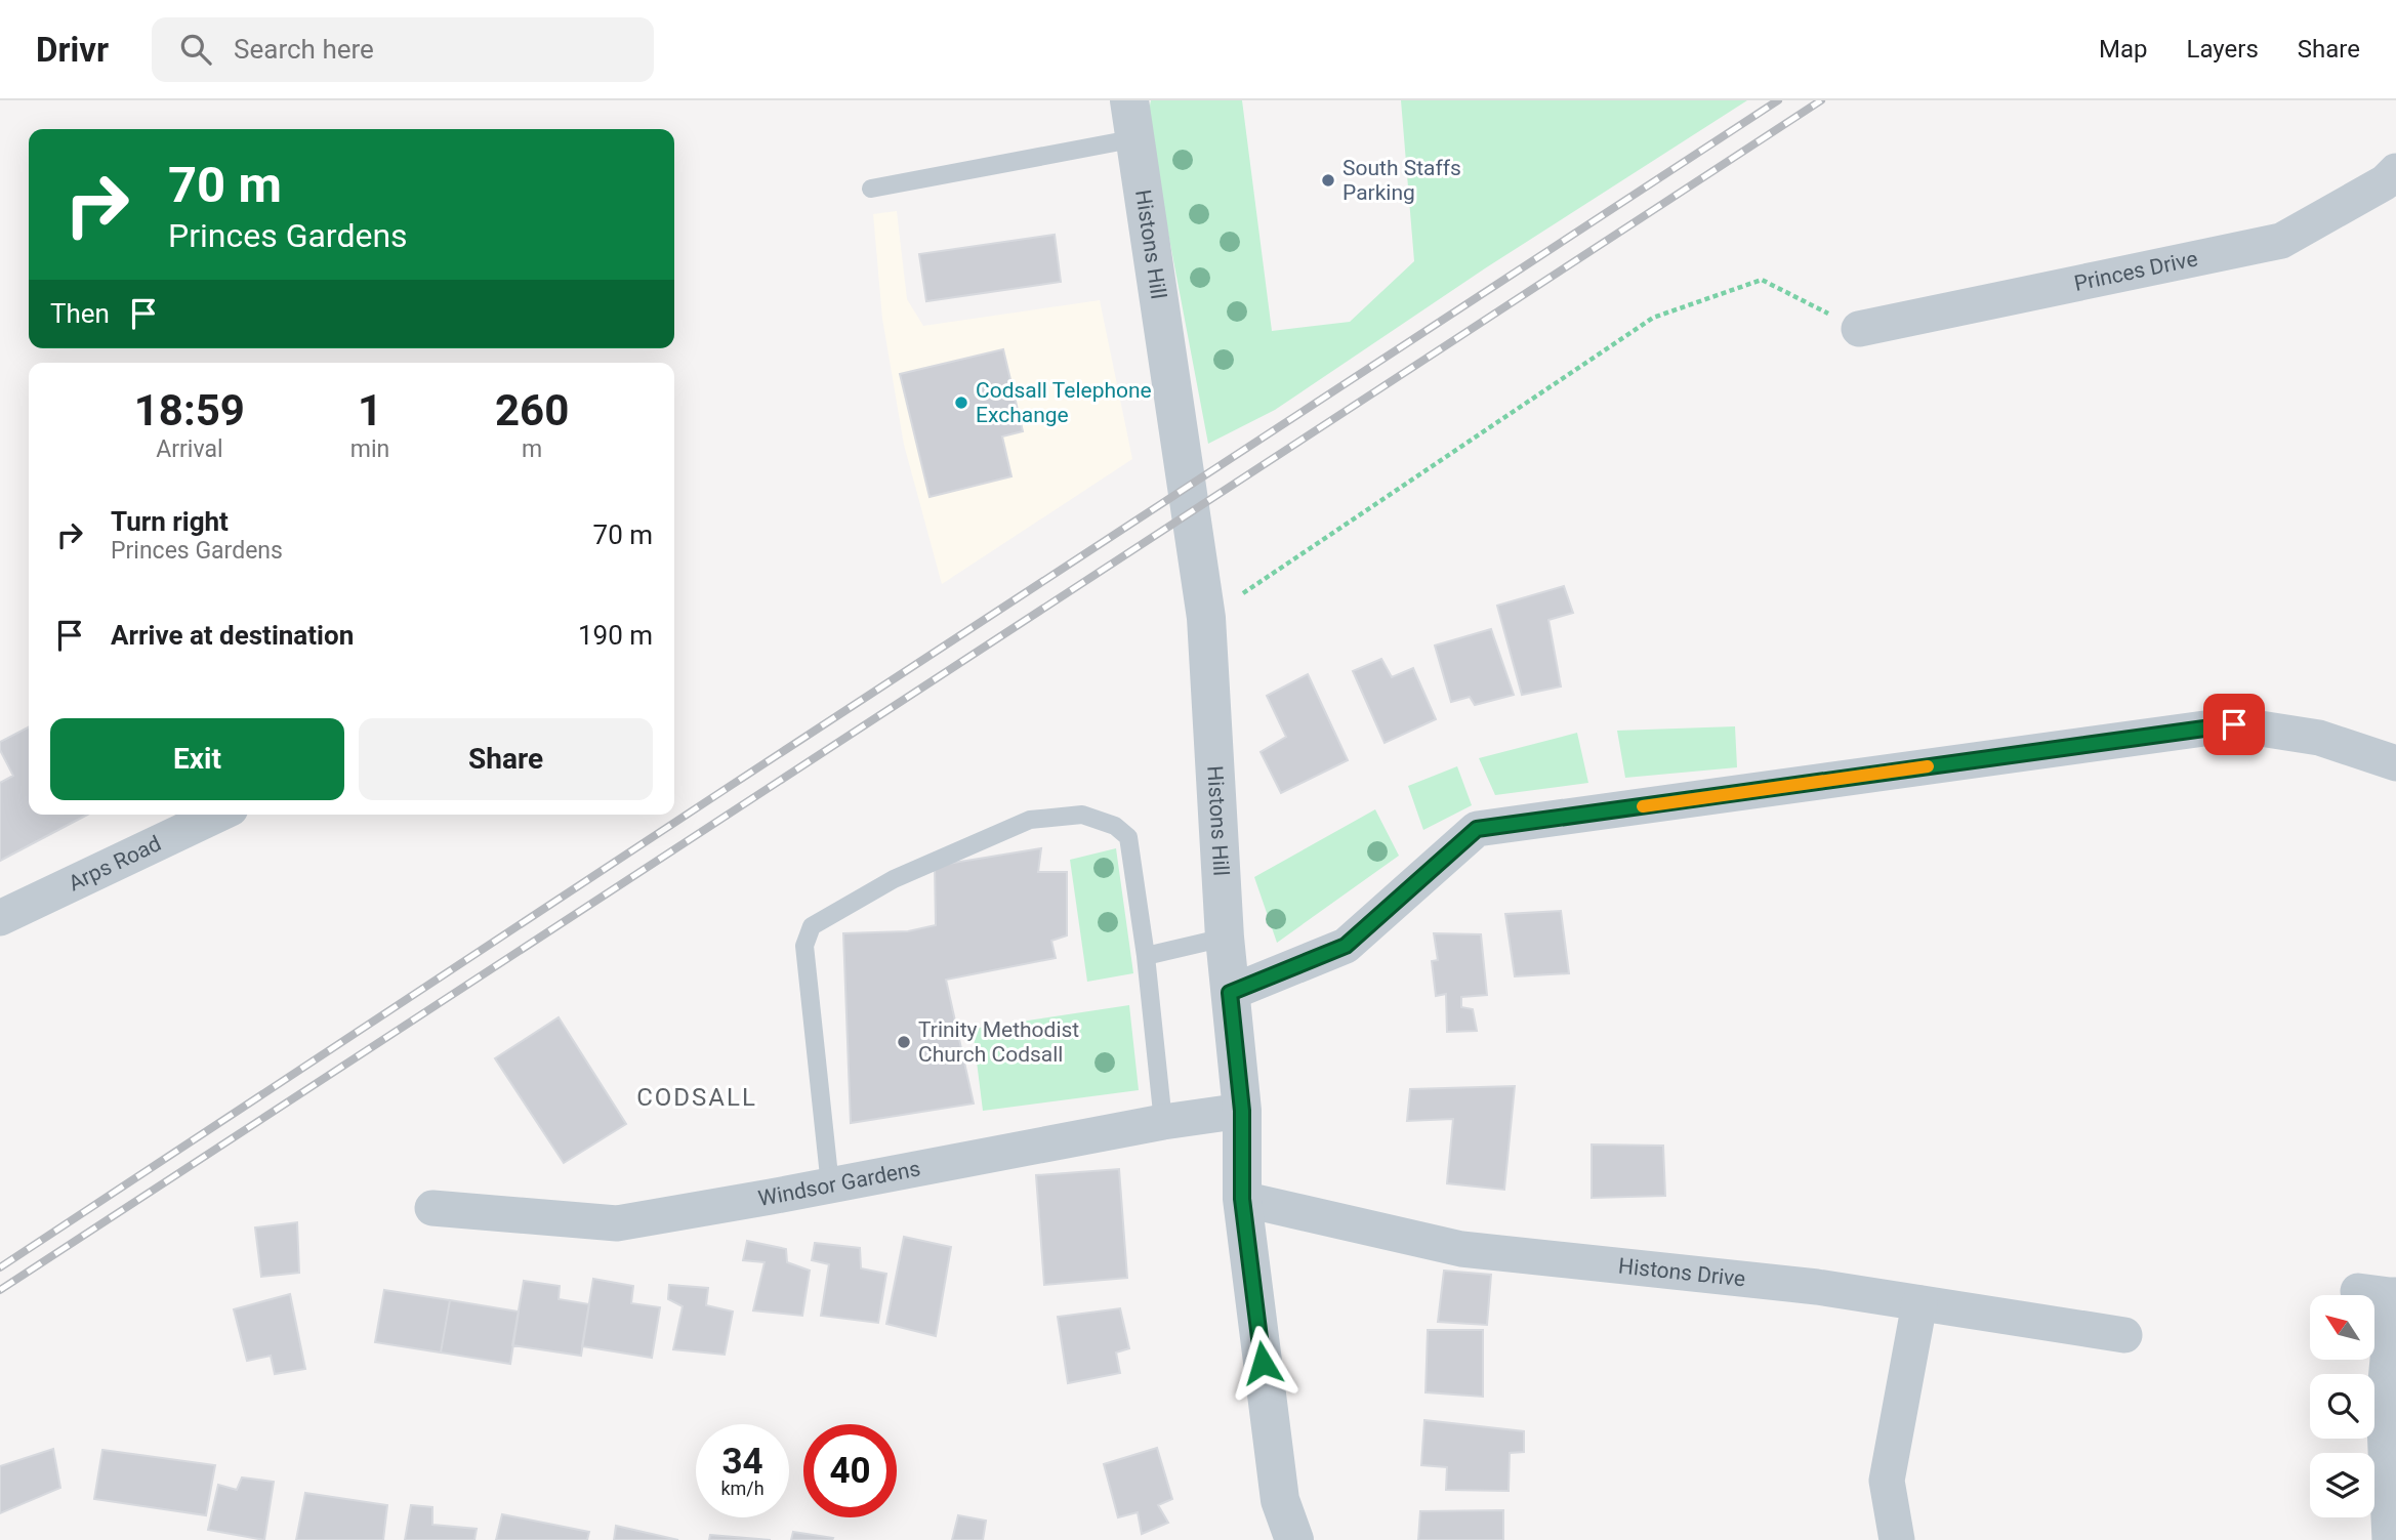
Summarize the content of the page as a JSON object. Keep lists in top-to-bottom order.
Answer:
{
  "streets": {
    "street": [
      "Histons Hill",
      "Princes Drive",
      "Arps Road",
      "Windsor Gardens",
      "Histons Drive"
    ]
  },
  "crossings": [
    ["Histons Hill", "Windsor Gardens"],
    ["Histons Hill", "Histons Drive"]
  ],
  "districts": ["CODSALL"],
  "places": ["South Staffs Parking", "Codsall Telephone Exchange", "Trinity Methodist Church Codsall"],
  "north": "top left",
  "page": {
    "header": "Drivr",
    "search": "Search here",
    "nav": ["Map", "Layers", "Share"],
    "turn": ["70 m", "Princes Gardens"],
    "then": "Then",
    "eta": [
      "18:59",
      "Arrival",
      "1",
      "min",
      "260",
      "m"
    ],
    "list": [
      {
        "name": "Turn right",
        "note": "Princes Gardens",
        "value": "70 m"
      },
      {
        "name": "Arrive at destination",
        "value": "190 m"
      }
    ],
    "buttons": ["Exit", "Share"],
    "speed": "34 km/h",
    "limit": "40"
  }
}
